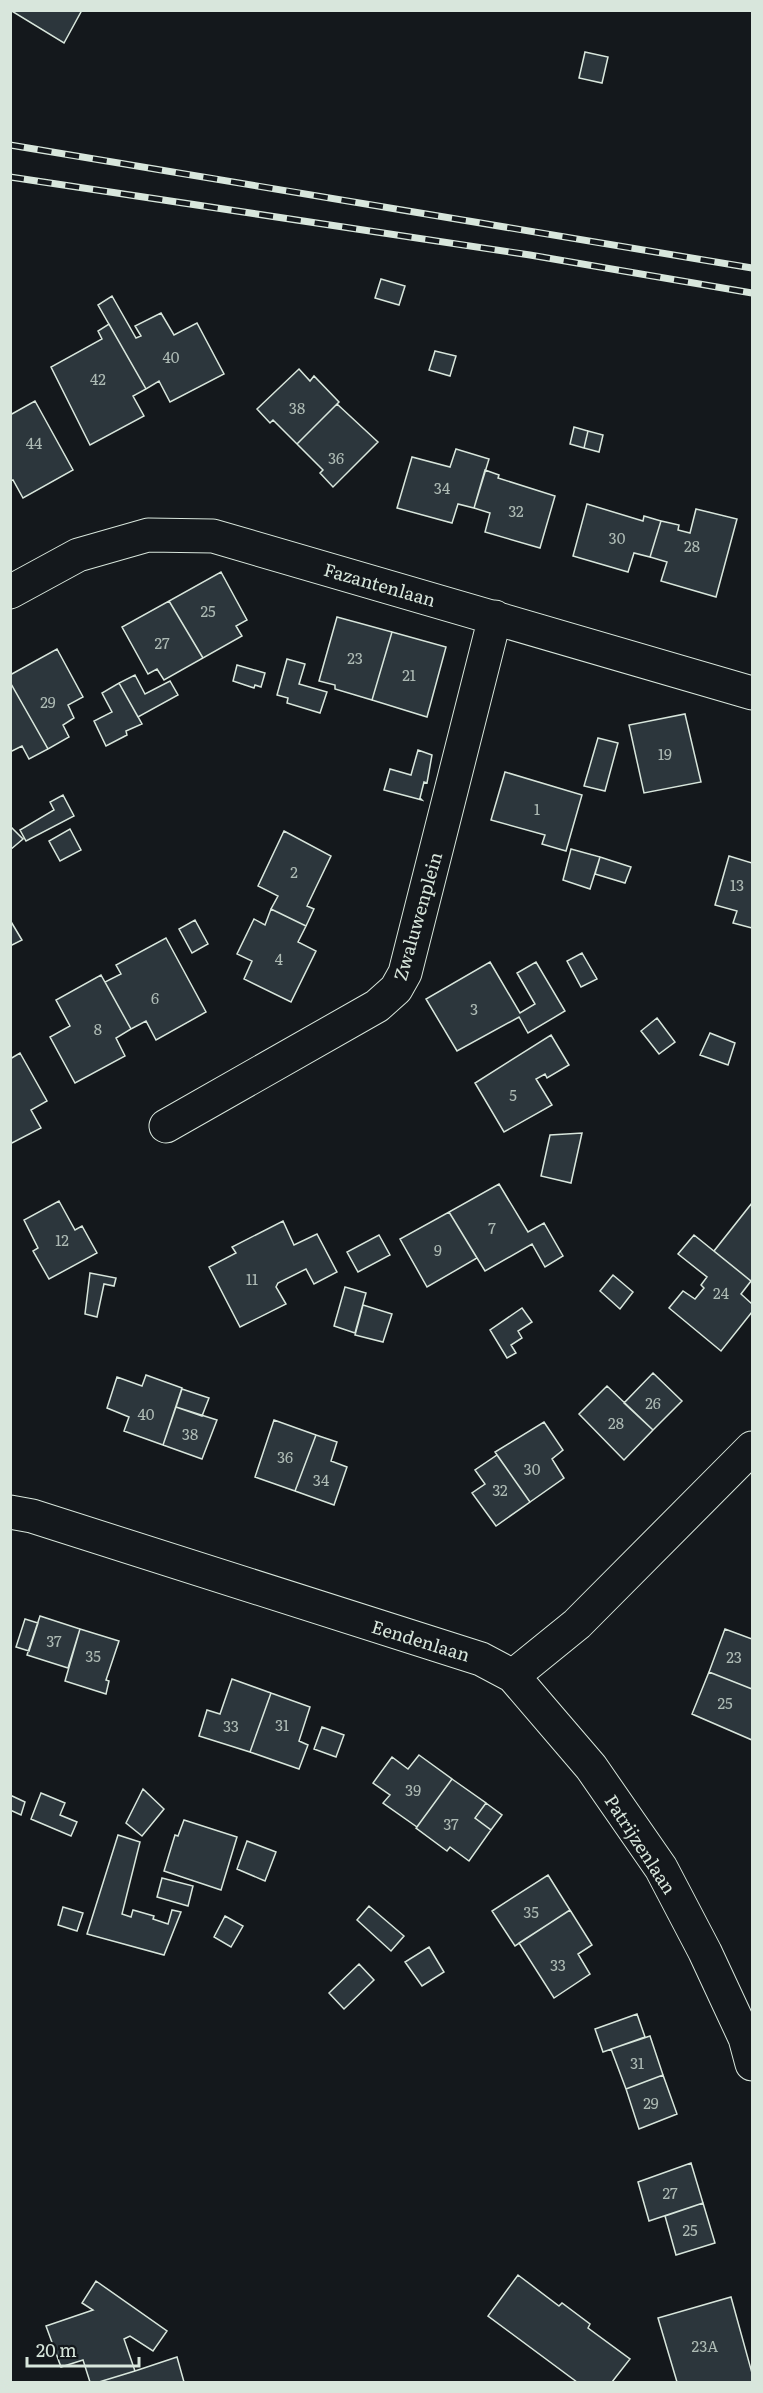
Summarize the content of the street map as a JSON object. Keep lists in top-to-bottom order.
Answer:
{
  "streets": {
    "street": [
      "Fazantenlaan",
      "Zwaluwenplein",
      "Eendenlaan",
      "Patrijzenlaan"
    ]
  },
  "crossings": [
    ["Fazantenlaan", "Zwaluwenplein"],
    ["Eendenlaan", "Patrijzenlaan"]
  ],
  "house_numbers": [
    "40",
    "42",
    "38",
    "44",
    "36",
    "34",
    "32",
    "30",
    "28",
    "25",
    "27",
    "23",
    "21",
    "29",
    "19",
    "1",
    "2",
    "13",
    "4",
    "6",
    "3",
    "8",
    "5",
    "7",
    "12",
    "9",
    "11",
    "24",
    "26",
    "40",
    "28",
    "38",
    "36",
    "30",
    "34",
    "32",
    "37",
    "35",
    "23",
    "25",
    "31",
    "33",
    "39",
    "37",
    "35",
    "33",
    "31",
    "29",
    "27",
    "25",
    "23A"
  ],
  "scale_bar": "20 m"
}
